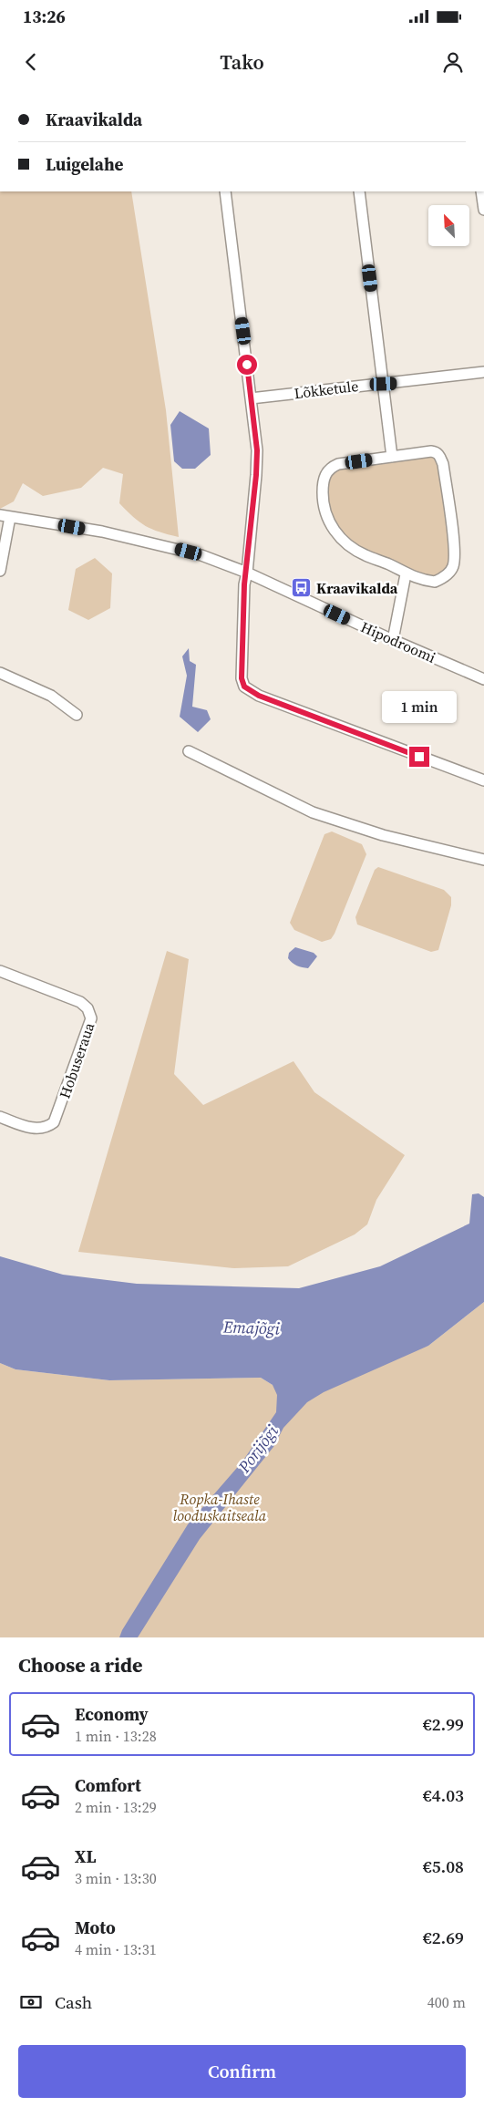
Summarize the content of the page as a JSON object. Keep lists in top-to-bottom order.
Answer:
{
  "streets": {
    "street": ["Lõkketule", "Hipodroomi", "Hobuseraua"]
  },
  "water": ["Emajõgi", "Porijõgi"],
  "parks": ["Ropka-Ihaste looduskaitseala"],
  "places": {
    "bus stop": ["Kraavikalda"]
  },
  "north": "top left",
  "page": {
    "status": "13:26",
    "header": "Tako",
    "banner": ["Kraavikalda", "Luigelahe"],
    "bubble": "1 min",
    "heading": "Choose a ride",
    "list": [
      {
        "name": "Economy",
        "note": "1 min · 13:28",
        "value": "€2.99"
      },
      {
        "name": "Comfort",
        "note": "2 min · 13:29",
        "value": "€4.03"
      },
      {
        "name": "XL",
        "note": "3 min · 13:30",
        "value": "€5.08"
      },
      {
        "name": "Moto",
        "note": "4 min · 13:31",
        "value": "€2.69"
      }
    ],
    "pay": ["Cash", "400 m"],
    "buttons": "Confirm"
  }
}
